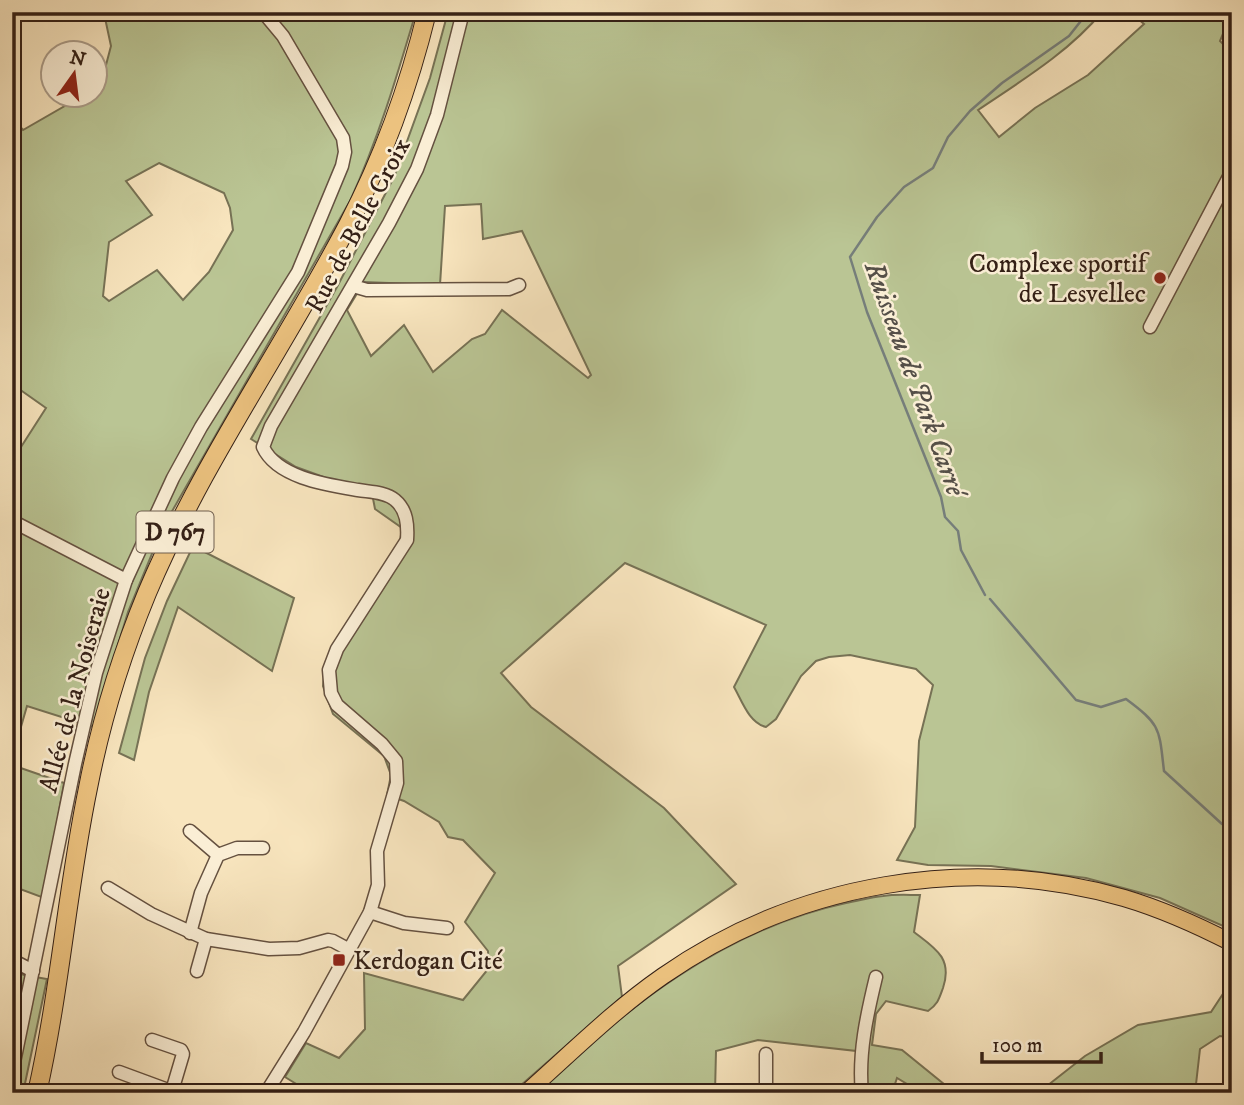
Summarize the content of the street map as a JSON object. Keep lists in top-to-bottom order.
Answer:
{
  "streets": {
    "highway": ["D 767"],
    "street": ["Rue de Belle Croix", "Allée de la Noiseraie"]
  },
  "water": ["Ruisseau de Park Carré"],
  "places": {
    "other": ["Complexe sportif de Lesvellec"],
    "transit": ["Kerdogan Cité"]
  },
  "scale_bar": "100 m",
  "north": "top"
}
